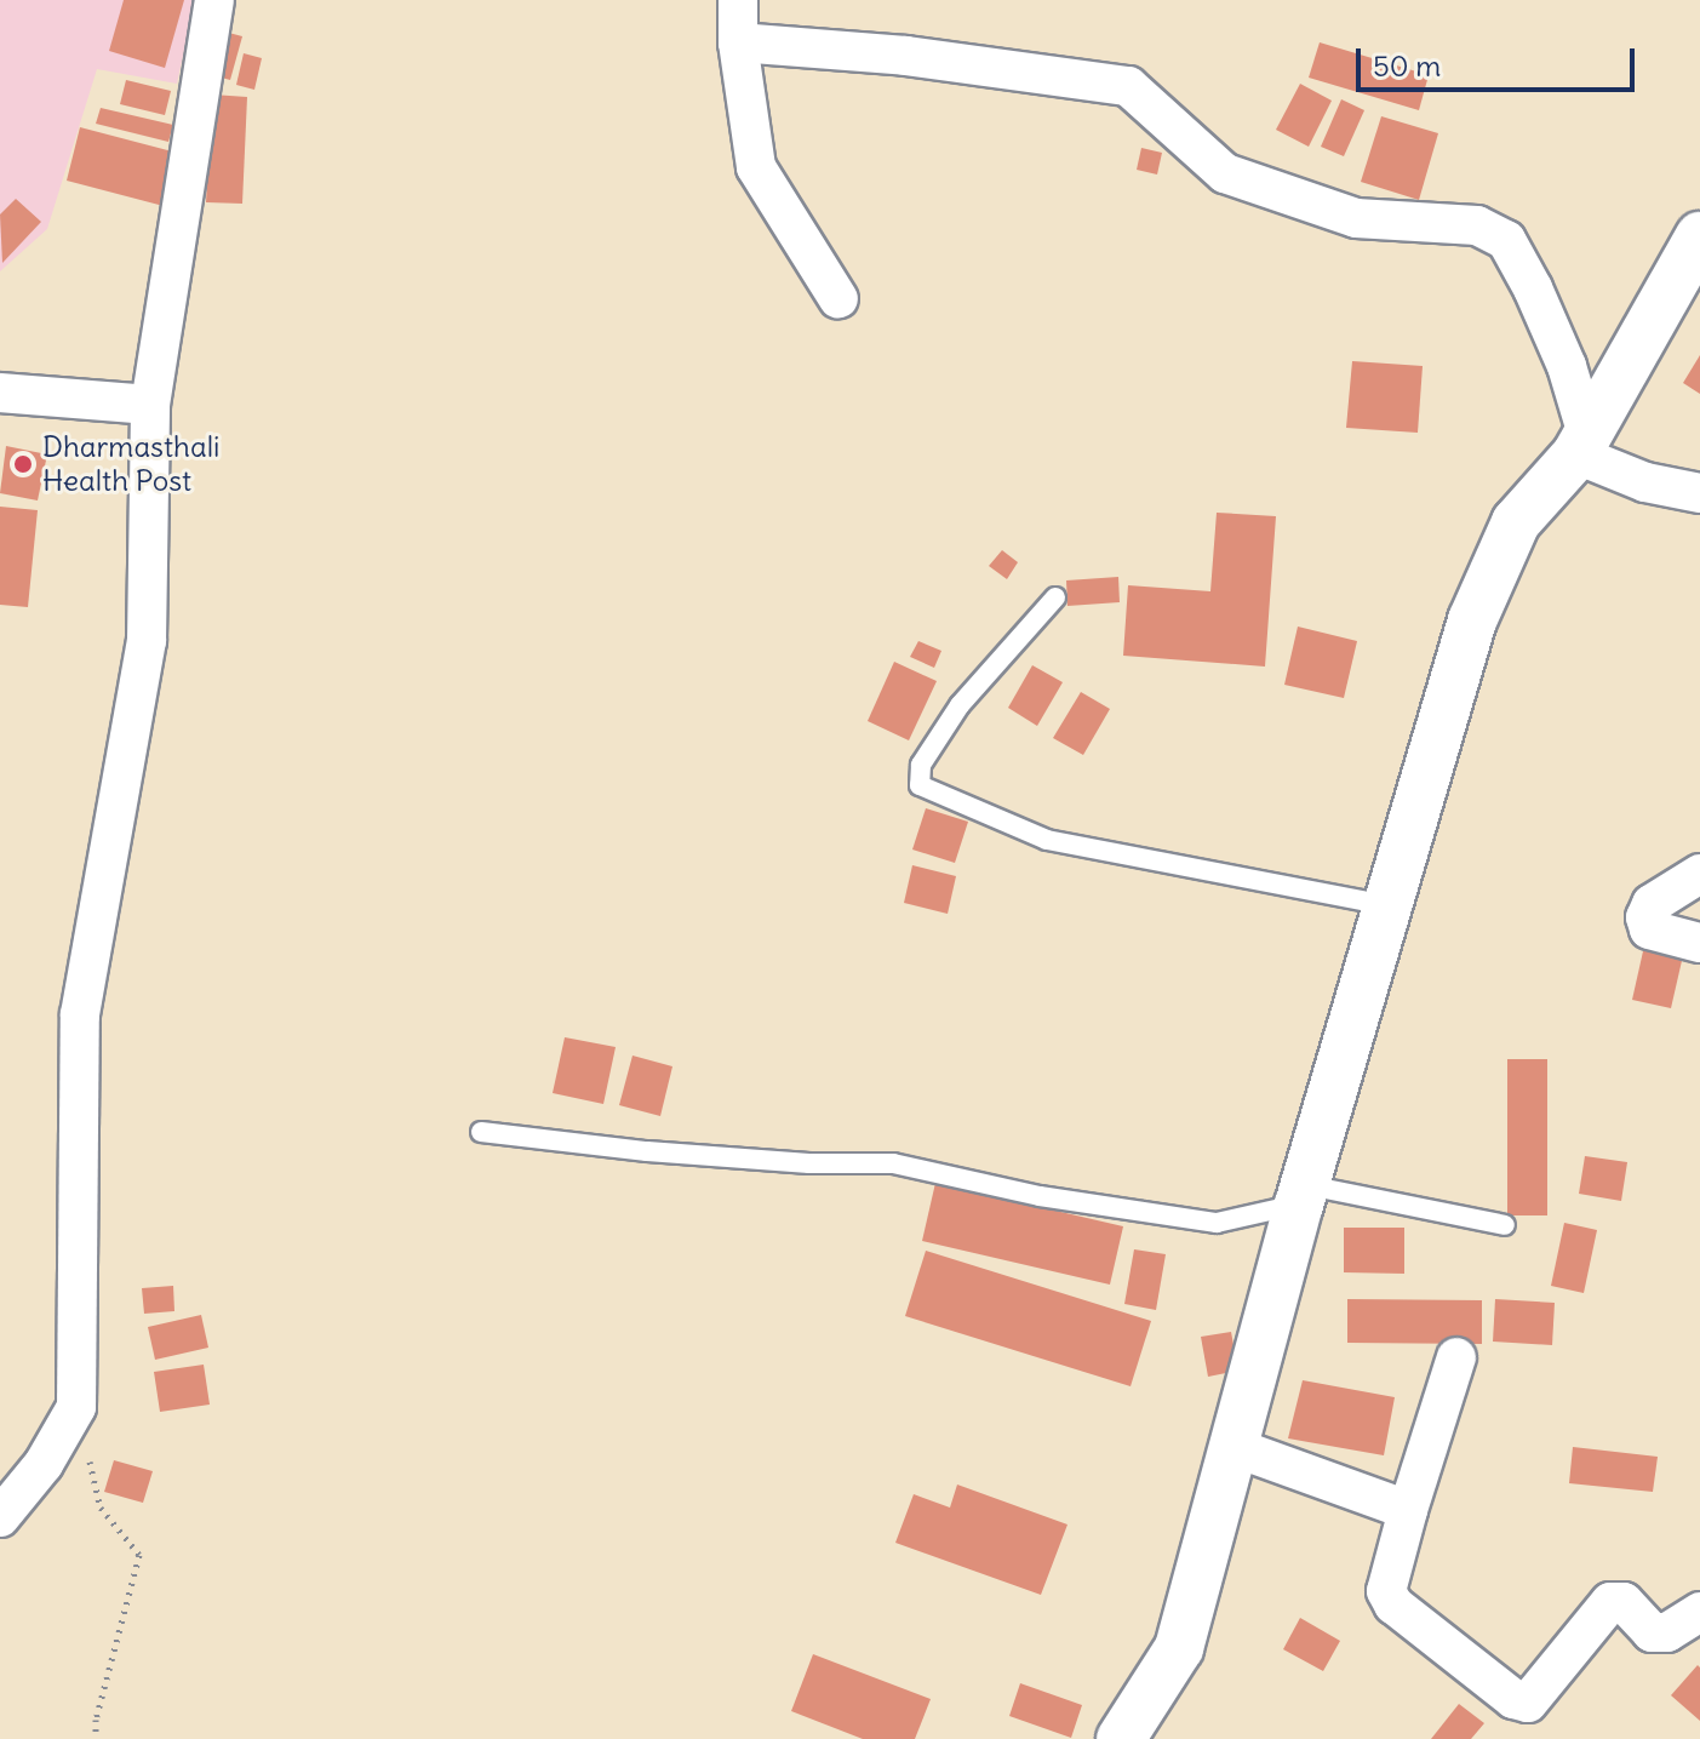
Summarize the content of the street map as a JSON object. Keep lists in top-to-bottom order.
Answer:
{
  "places": ["Dharmasthali Health Post"],
  "scale_bar": "50 m"
}
